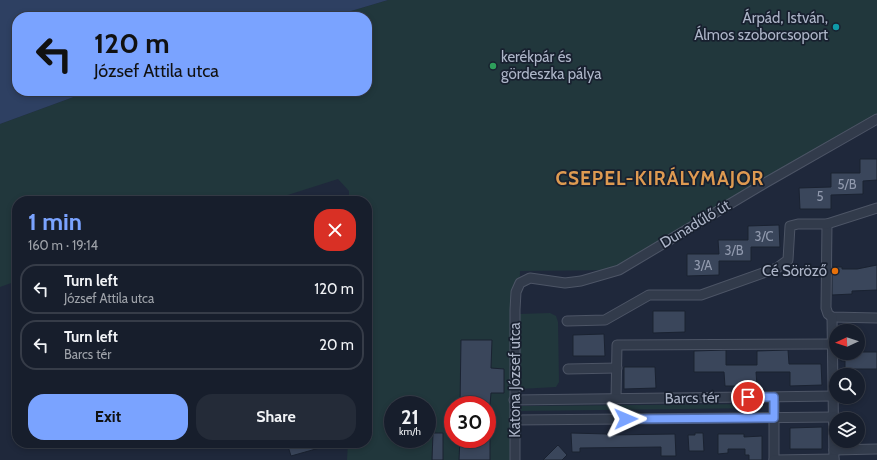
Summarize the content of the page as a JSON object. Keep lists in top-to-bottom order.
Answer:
{
  "streets": {
    "street": ["Dunadűlő út", "Katona József utca", "Barcs tér"]
  },
  "crossings": [
    ["Dunadűlő út", "Katona József utca"],
    ["Katona József utca", "Barcs tér"]
  ],
  "districts": ["CSEPEL-KIRÁLYMAJOR"],
  "places": ["Árpád, István, Álmos szoborcsoport", "kerékpár és gördeszka pálya", "Cé Söröző"],
  "house_numbers": [
    "5/B",
    "5",
    "3/C",
    "3/B",
    "3/A"
  ],
  "north": "left",
  "page": {
    "turn": ["120 m", "József Attila utca"],
    "heading": ["1 min", "160 m · 19:14"],
    "list": [
      {
        "name": "Turn left",
        "note": "József Attila utca",
        "value": "120 m"
      },
      {
        "name": "Turn left",
        "note": "Barcs tér",
        "value": "20 m"
      }
    ],
    "buttons": ["Exit", "Share"],
    "speed": "21 km/h",
    "limit": "30"
  }
}
